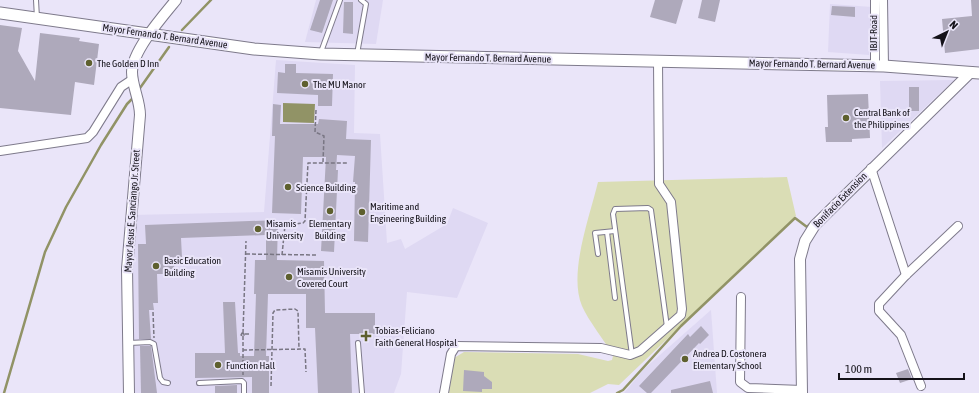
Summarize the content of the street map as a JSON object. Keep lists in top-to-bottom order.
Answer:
{
  "streets": {
    "main road": ["Mayor Fernando T. Bernard Avenue"],
    "street": ["IBJT-Road", "Bonifacio Extension", "Mayor Jesus E. Sanciango Jr. Street"]
  },
  "crossings": [
    ["IBJT-Road", "Mayor Fernando T. Bernard Avenue"],
    ["Mayor Fernando T. Bernard Avenue", "Bonifacio Extension"],
    ["Mayor Fernando T. Bernard Avenue", "Mayor Jesus E. Sanciango Jr. Street"]
  ],
  "places": {
    "other": [
      "The Golden D Inn",
      "The MU Manor",
      "Central Bank of the Philippines",
      "Science Building",
      "Elementary Building",
      "Maritime and Engineering Building",
      "Misamis University",
      "Basic Education Building",
      "Misamis University Covered Court",
      "Andrea D. Costonera Elementary School",
      "Function Hall"
    ],
    "health": ["Tobias-Feliciano Faith General Hospital"]
  },
  "scale_bar": "100 m",
  "north": "top right"
}
